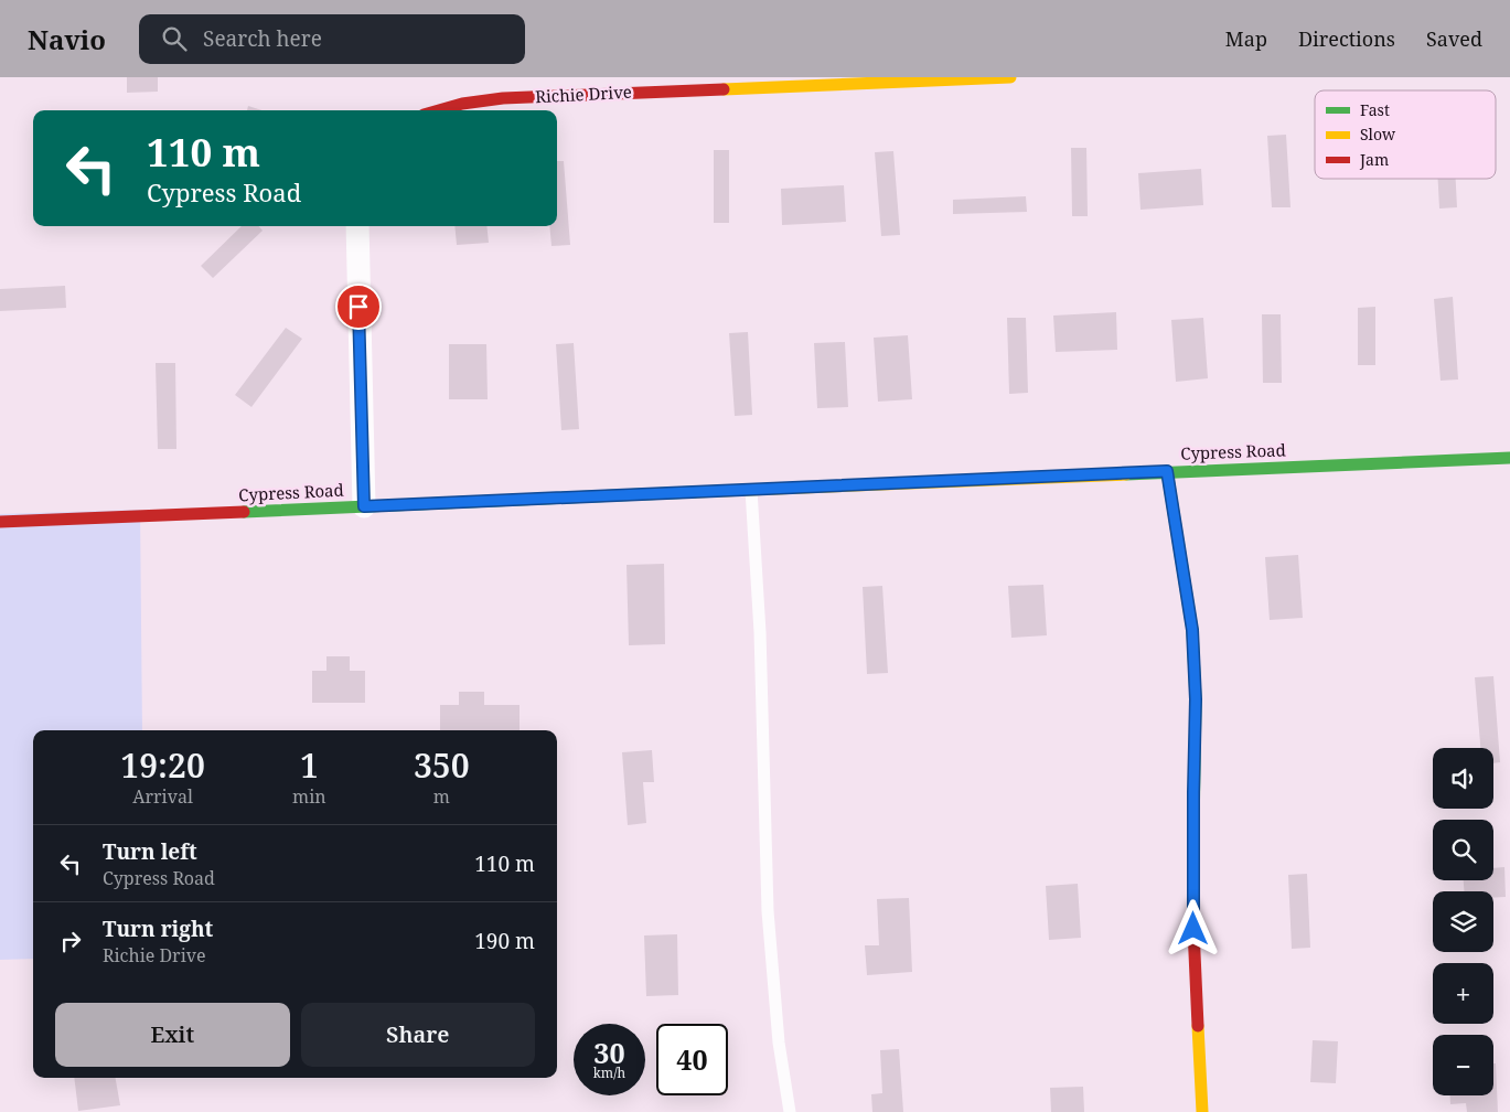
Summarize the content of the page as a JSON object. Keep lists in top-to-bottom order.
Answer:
{
  "streets": {
    "street": ["Richie Drive", "Cypress Road"]
  },
  "legend": ["Fast", "Slow", "Jam"],
  "page": {
    "header": "Navio",
    "search": "Search here",
    "nav": ["Map", "Directions", "Saved"],
    "turn": ["110 m", "Cypress Road"],
    "eta": [
      "19:20",
      "Arrival",
      "1",
      "min",
      "350",
      "m"
    ],
    "map_buttons": ["+", "−"],
    "list": [
      {
        "name": "Turn left",
        "note": "Cypress Road",
        "value": "110 m"
      },
      {
        "name": "Turn right",
        "note": "Richie Drive",
        "value": "190 m"
      }
    ],
    "buttons": ["Exit", "Share"],
    "speed": "30 km/h",
    "limit": "40"
  }
}
